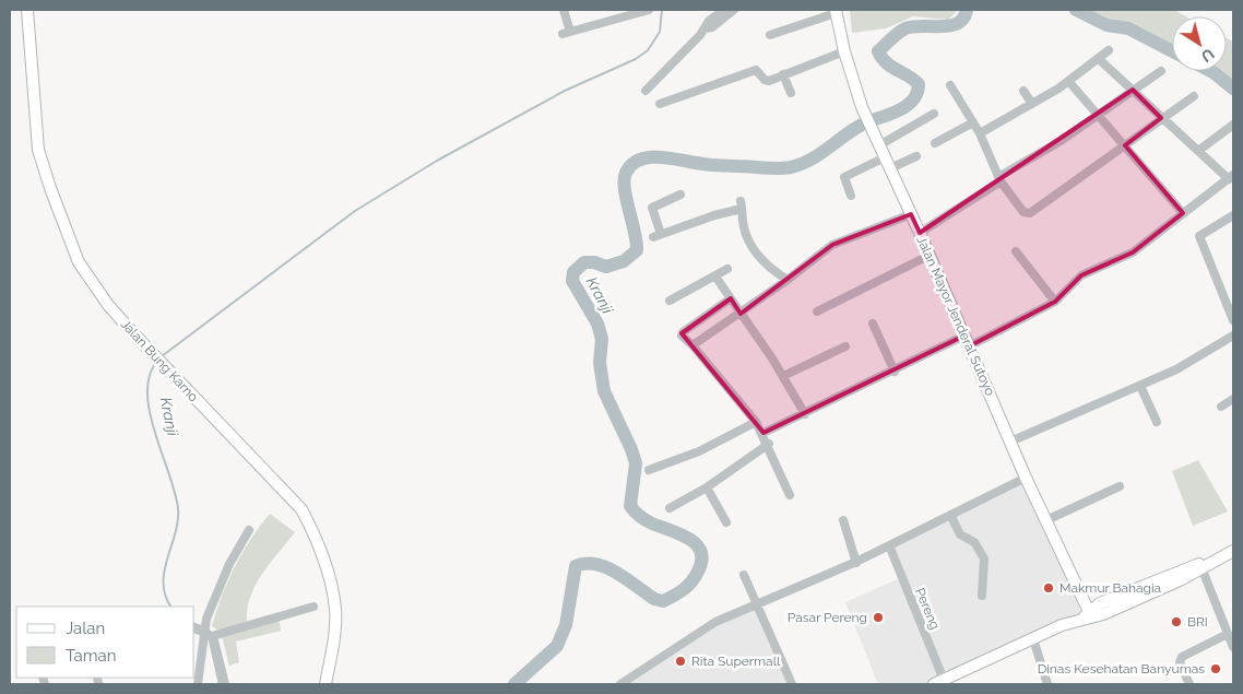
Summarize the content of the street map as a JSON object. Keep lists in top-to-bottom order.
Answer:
{
  "streets": {
    "main road": ["Jalan Mayor Jenderal Sutoyo", "Jalan Bung Karno"],
    "street": ["Pereng"]
  },
  "water": ["Kranji"],
  "places": [
    "Makmur Bahagia",
    "Pasar Pereng",
    "BRI",
    "Rita Supermall",
    "Dinas Kesehatan Banyumas"
  ],
  "legend": ["Jalan", "Taman"],
  "north": "bottom right"
}
